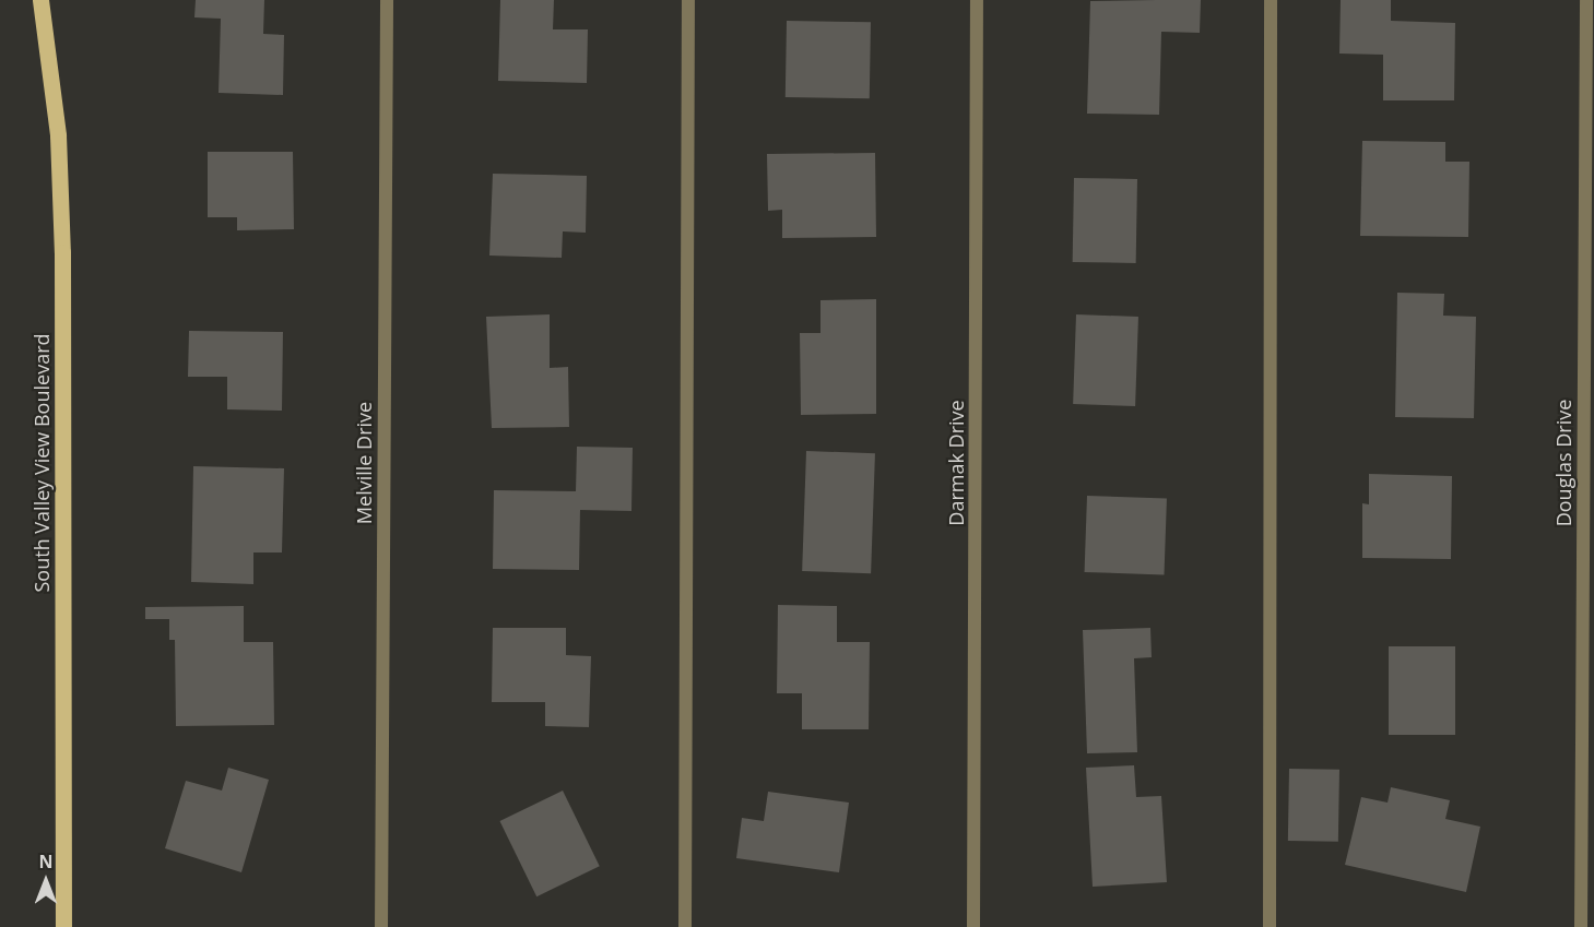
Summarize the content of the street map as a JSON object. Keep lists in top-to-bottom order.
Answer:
{
  "streets": {
    "main road": ["South Valley View Boulevard"],
    "street": ["Melville Drive", "Darmak Drive", "Douglas Drive"]
  },
  "north": "top"
}
